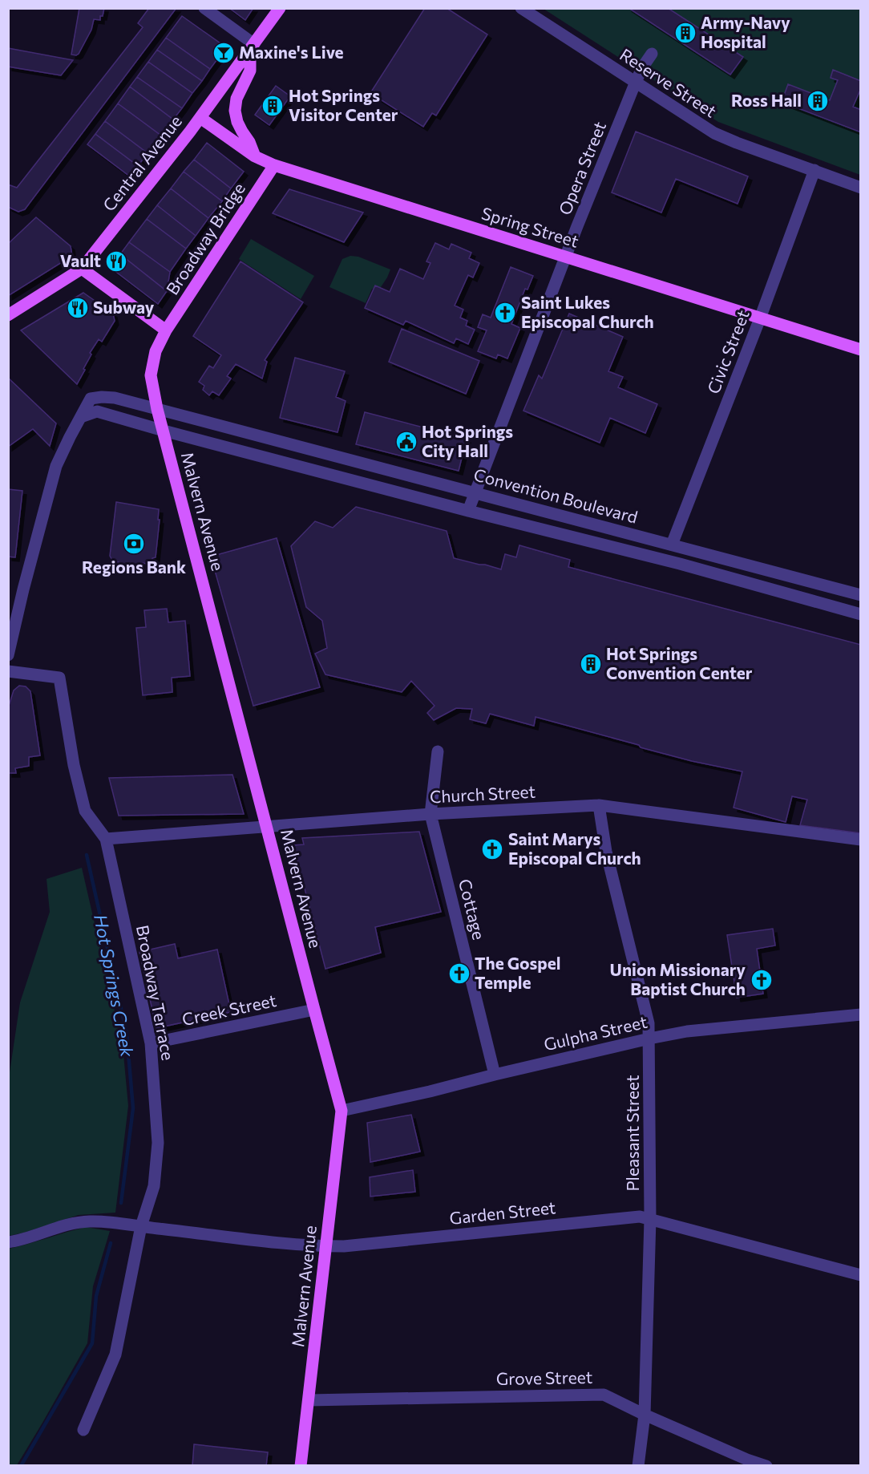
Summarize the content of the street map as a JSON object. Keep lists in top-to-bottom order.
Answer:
{
  "streets": {
    "main road": [
      "Central Avenue",
      "Spring Street",
      "Broadway Bridge",
      "Malvern Avenue"
    ],
    "street": [
      "Reserve Street",
      "Opera Street",
      "Civic Street",
      "Convention Boulevard",
      "Church Street",
      "Cottage",
      "Broadway Terrace",
      "Creek Street",
      "Gulpha Street",
      "Pleasant Street",
      "Garden Street",
      "Grove Street"
    ]
  },
  "crossings": [
    ["Reserve Street", "Opera Street"],
    ["Reserve Street", "Civic Street"],
    ["Central Avenue", "Spring Street"],
    ["Opera Street", "Spring Street"],
    ["Opera Street", "Convention Boulevard"],
    ["Spring Street", "Broadway Bridge"],
    ["Spring Street", "Civic Street"],
    ["Broadway Bridge", "Malvern Avenue"],
    ["Civic Street", "Convention Boulevard"],
    ["Convention Boulevard", "Malvern Avenue"],
    ["Malvern Avenue", "Church Street"],
    ["Malvern Avenue", "Creek Street"],
    ["Malvern Avenue", "Gulpha Street"],
    ["Malvern Avenue", "Garden Street"],
    ["Malvern Avenue", "Grove Street"],
    ["Church Street", "Cottage"],
    ["Church Street", "Broadway Terrace"],
    ["Church Street", "Pleasant Street"],
    ["Cottage", "Gulpha Street"],
    ["Broadway Terrace", "Creek Street"],
    ["Broadway Terrace", "Garden Street"],
    ["Gulpha Street", "Pleasant Street"],
    ["Pleasant Street", "Garden Street"],
    ["Pleasant Street", "Grove Street"]
  ],
  "water": ["Hot Springs Creek"],
  "places": {
    "building": [
      "Army-Navy Hospital",
      "Ross Hall",
      "Hot Springs Visitor Center",
      "Hot Springs Convention Center"
    ],
    "bar": ["Maxine's Live"],
    "restaurant": ["Vault", "Subway"],
    "church": [
      "Saint Lukes Episcopal Church",
      "Saint Marys Episcopal Church",
      "The Gospel Temple",
      "Union Missionary Baptist Church"
    ],
    "public building": ["Hot Springs City Hall"],
    "bank": ["Regions Bank"]
  }
}
